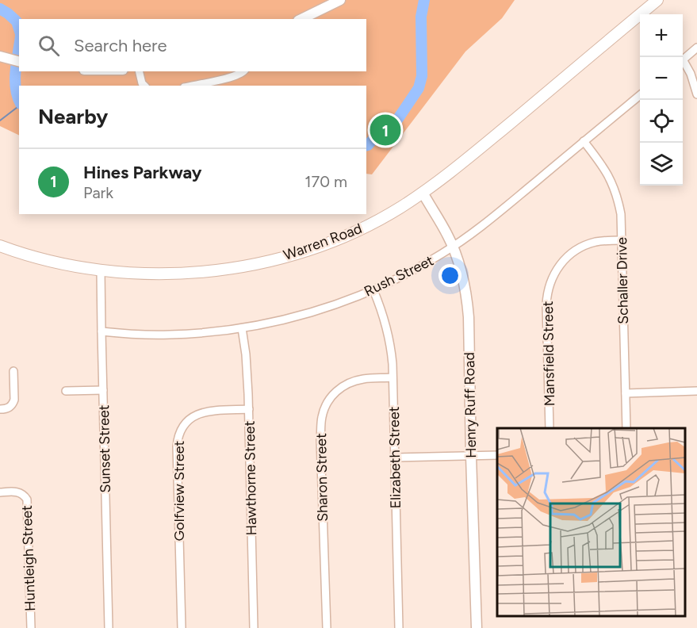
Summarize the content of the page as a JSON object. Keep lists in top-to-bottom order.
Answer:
{
  "streets": {
    "main road": ["Warren Road"],
    "street": [
      "Rush Street",
      "Schaller Drive",
      "Mansfield Street",
      "Henry Ruff Road",
      "Sunset Street",
      "Elizabeth Street",
      "Sharon Street",
      "Hawthorne Street",
      "Golfview Street",
      "Huntleigh Street"
    ]
  },
  "crossings": [
    ["Warren Road", "Henry Ruff Road"],
    ["Warren Road", "Sunset Street"],
    ["Rush Street", "Schaller Drive"],
    ["Rush Street", "Henry Ruff Road"],
    ["Rush Street", "Sunset Street"],
    ["Rush Street", "Elizabeth Street"],
    ["Rush Street", "Hawthorne Street"],
    ["Schaller Drive", "Mansfield Street"],
    ["Elizabeth Street", "Sharon Street"],
    ["Hawthorne Street", "Golfview Street"]
  ],
  "page": {
    "map_buttons": ["+", "−"],
    "search": "Search here",
    "heading": "Nearby",
    "pins": "1",
    "list": [
      {
        "mark": "1",
        "name": "Hines Parkway",
        "note": "Park",
        "value": "170 m"
      }
    ]
  }
}
